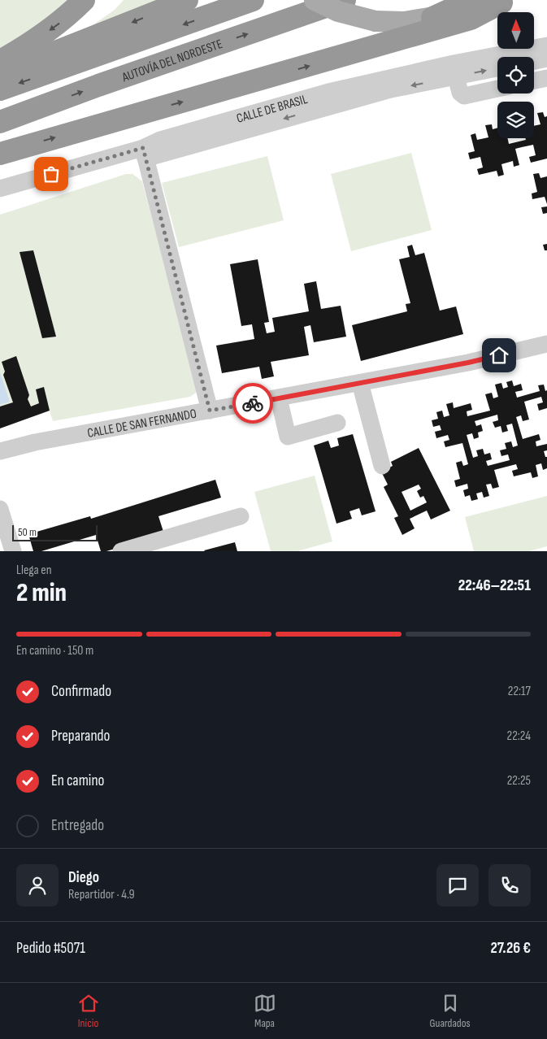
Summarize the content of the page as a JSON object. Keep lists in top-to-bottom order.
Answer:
{
  "streets": {
    "highway": ["AUTOVÍA DEL NORDESTE"],
    "street": ["CALLE DE BRASIL", "CALLE DE SAN FERNANDO"]
  },
  "scale_bar": "50 m",
  "north": "top",
  "page": {
    "scale": "50 m",
    "heading": ["2 min", "Llega en", "22:46–22:51"],
    "panel": [
      "Diego",
      "Repartidor · 4.9",
      "Pedido #5071",
      "27.26 €"
    ],
    "bar": "En camino · 150 m",
    "list": [
      ["Confirmado", "22:17"],
      ["Preparando", "22:24"],
      ["En camino", "22:25"],
      "Entregado"
    ],
    "tabs": ["Inicio", "Mapa", "Guardados"]
  }
}
